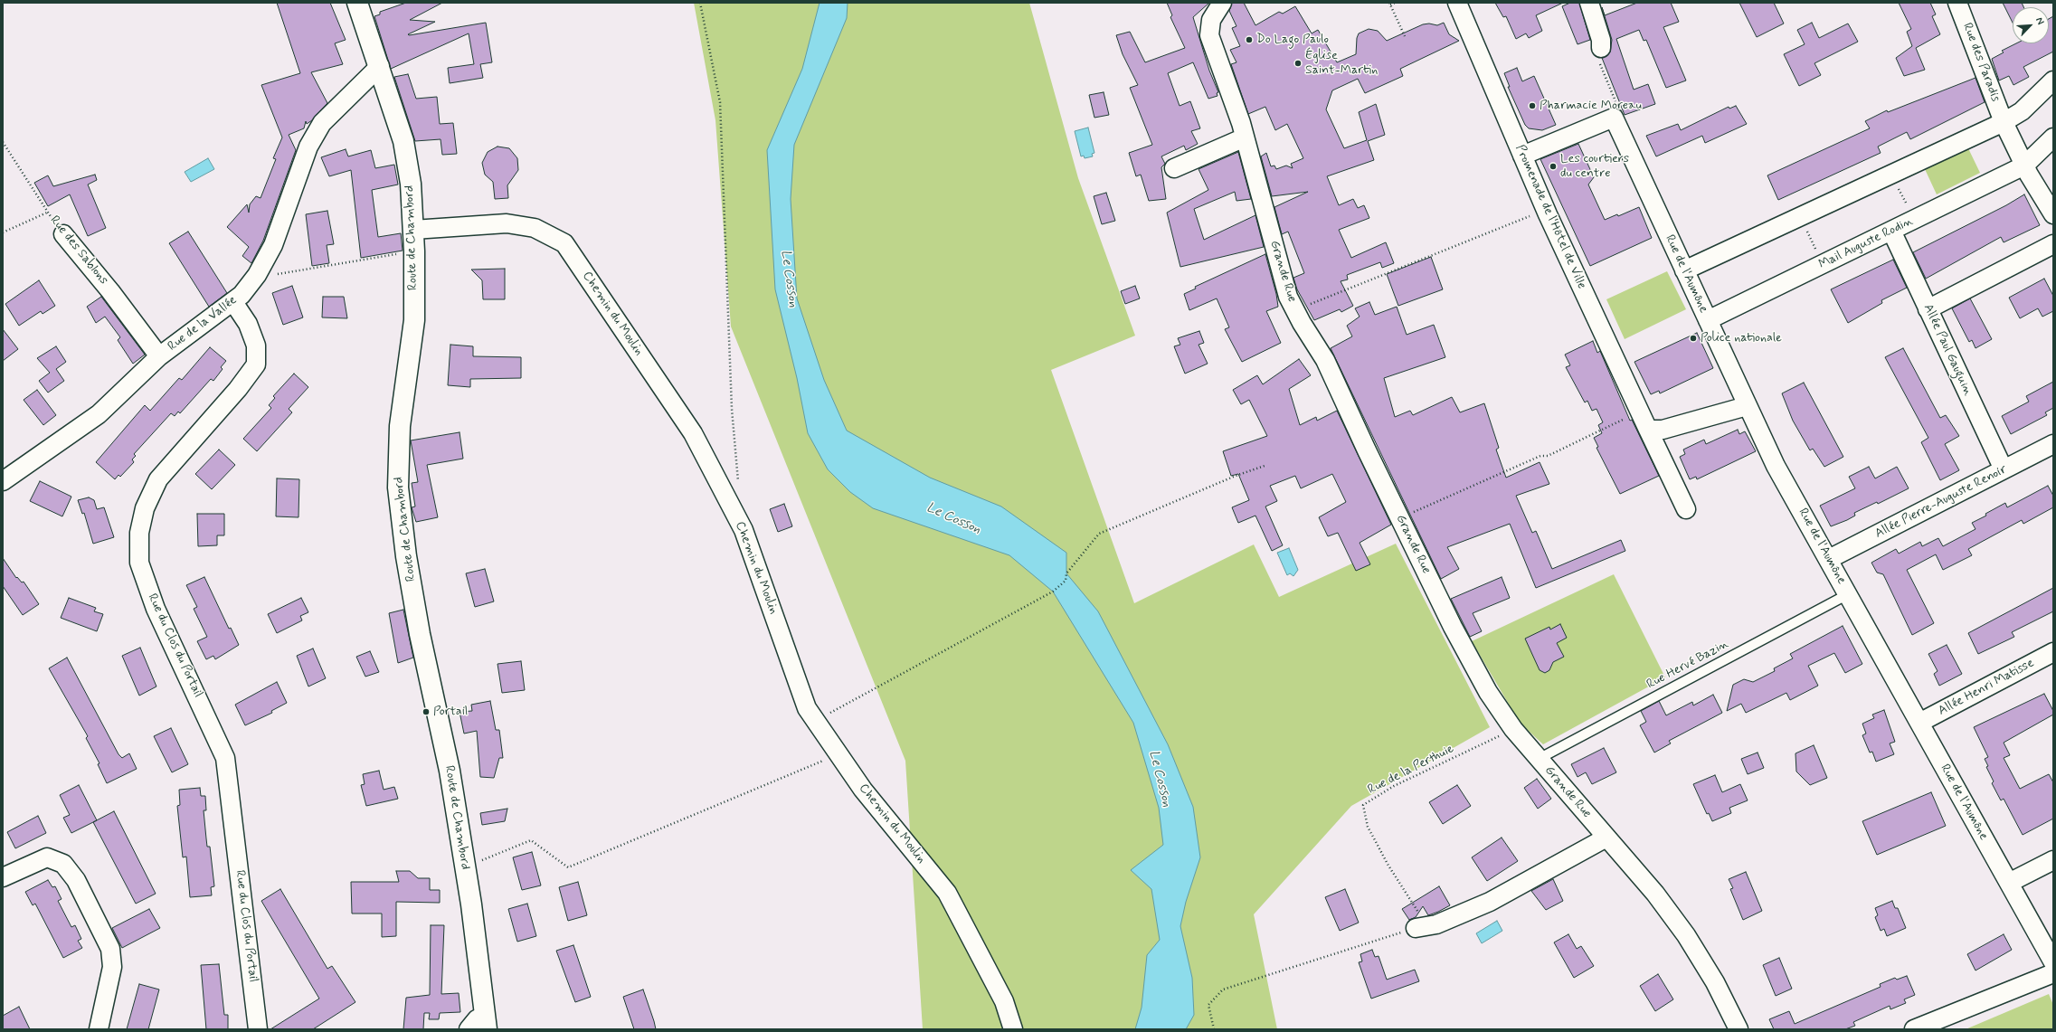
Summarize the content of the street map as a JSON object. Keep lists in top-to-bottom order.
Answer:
{
  "streets": {
    "main road": ["Route de Chambord"],
    "street": [
      "Rue des Paradis",
      "Promenade de l'Hôtel de Ville",
      "Mail Auguste Rodin",
      "Rue des Sablons",
      "Grande Rue",
      "Rue de l'Aumône",
      "Chemin du Moulin",
      "Rue de la Vallée",
      "Allée Paul Gauguin",
      "Allée Pierre-Auguste Renoir",
      "Rue du Clos du Portail",
      "Allée Henri Matisse"
    ],
    "lane": ["Rue Hervé Bazin"],
    "path": ["Rue de la Perthuie"]
  },
  "crossings": [
    ["Rue des Paradis", "Mail Auguste Rodin"],
    ["Route de Chambord", "Chemin du Moulin"],
    ["Route de Chambord", "Rue de la Vallée"],
    ["Mail Auguste Rodin", "Rue de l'Aumône"],
    ["Mail Auguste Rodin", "Allée Paul Gauguin"],
    ["Rue des Sablons", "Rue de la Vallée"],
    ["Grande Rue", "Rue Hervé Bazin"],
    ["Grande Rue", "Rue de la Perthuie"],
    ["Rue de l'Aumône", "Allée Pierre-Auguste Renoir"],
    ["Rue de l'Aumône", "Rue Hervé Bazin"],
    ["Rue de l'Aumône", "Allée Henri Matisse"],
    ["Rue de la Vallée", "Rue du Clos du Portail"],
    ["Allée Paul Gauguin", "Allée Pierre-Auguste Renoir"]
  ],
  "water": ["Le Cosson"],
  "places": [
    "Do Lago Paulo",
    "Église Saint-Martin",
    "Pharmacie Moreau",
    "Les courtiers du centre",
    "Police nationale",
    "Portail"
  ],
  "north": "top right"
}
